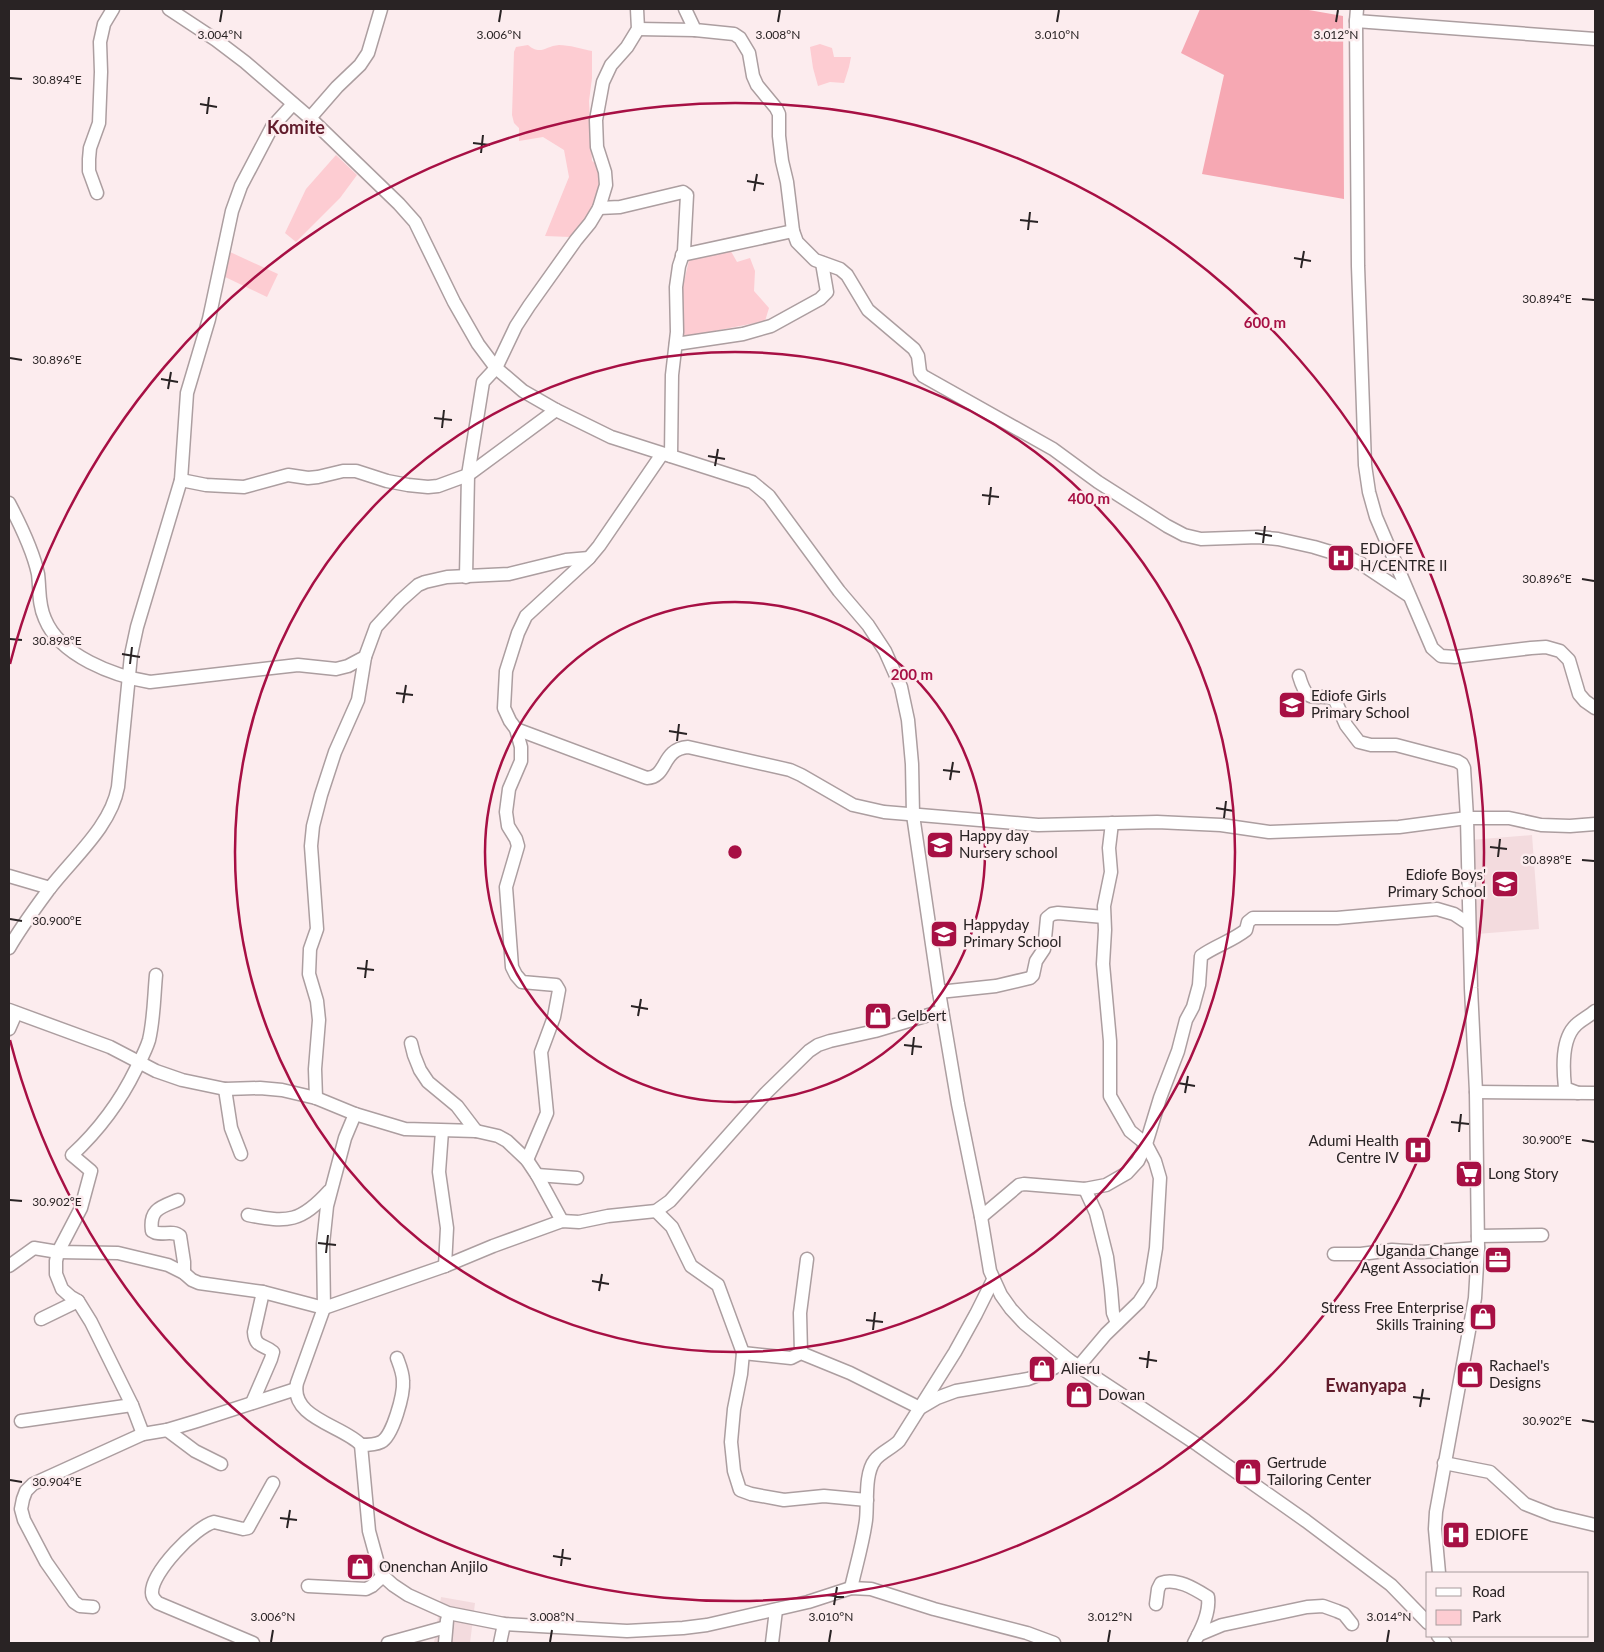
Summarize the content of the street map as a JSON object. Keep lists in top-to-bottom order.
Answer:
{
  "districts": ["Komite", "Ewanyapa"],
  "places": {
    "hospital": ["EDIOFE H/CENTRE II", "Adumi Health Centre IV", "EDIOFE"],
    "school or university": [
      "Ediofe Girls Primary School",
      "Happy day Nursery school",
      "Ediofe Boys' Primary School",
      "Happyday Primary School"
    ],
    "shop": [
      "Gelbert",
      "Stress Free Enterprise Skills Training",
      "Alieru",
      "Rachael's Designs",
      "Dowan",
      "Gertrude Tailoring Center",
      "Onenchan Anjilo"
    ],
    "supermarket": ["Long Story"],
    "office": ["Uganda Change Agent Association"]
  },
  "legend": ["Road", "Park"],
  "coordinates": [
    "3.004°N",
    "3.006°N",
    "3.008°N",
    "3.010°N",
    "3.012°N",
    "30.894°E",
    "30.896°E",
    "30.898°E",
    "30.900°E",
    "30.902°E",
    "30.904°E",
    "3.014°N"
  ],
  "rings": ["600 m", "400 m", "200 m"]
}
